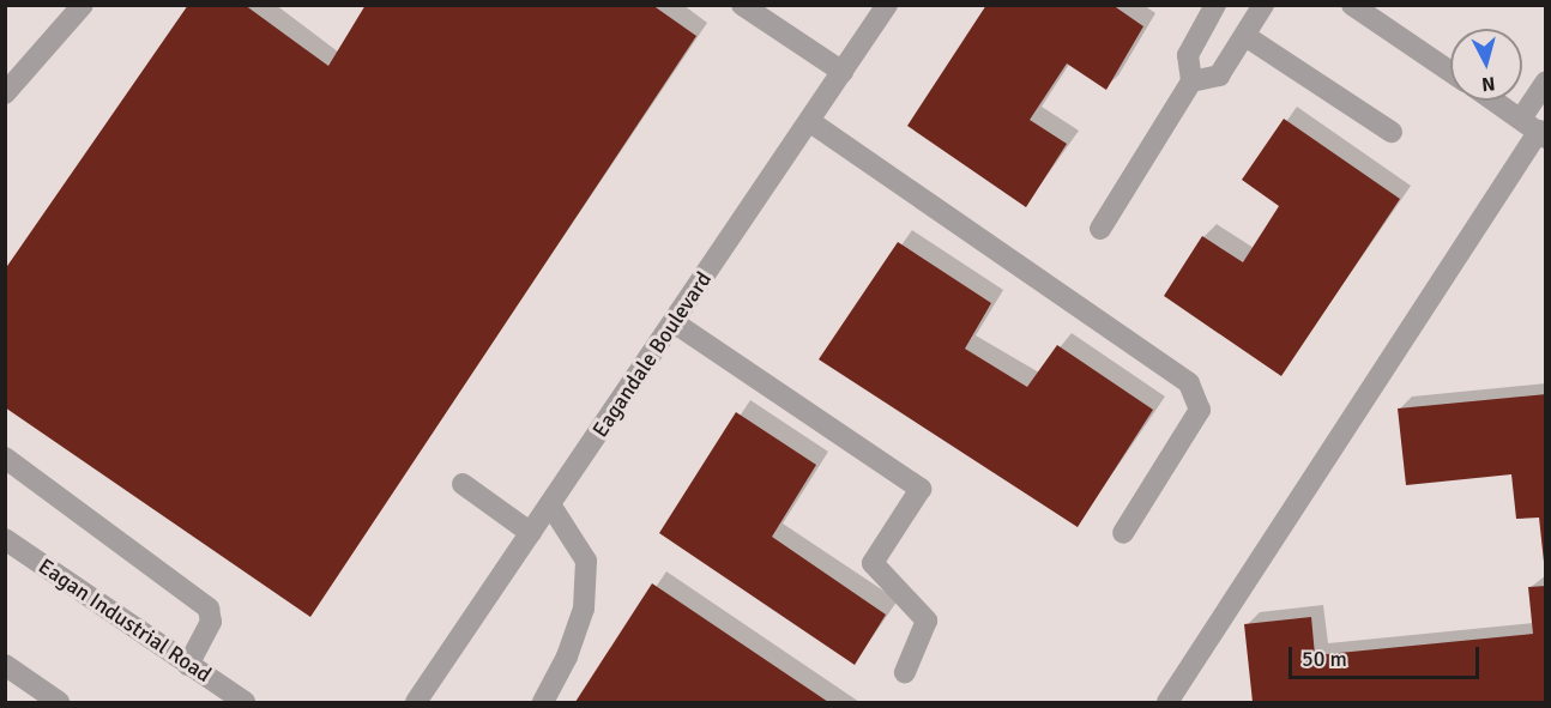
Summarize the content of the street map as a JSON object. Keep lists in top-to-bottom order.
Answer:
{
  "streets": {
    "street": ["Eagandale Boulevard", "Eagan Industrial Road"]
  },
  "scale_bar": "50 m",
  "north": "bottom"
}
